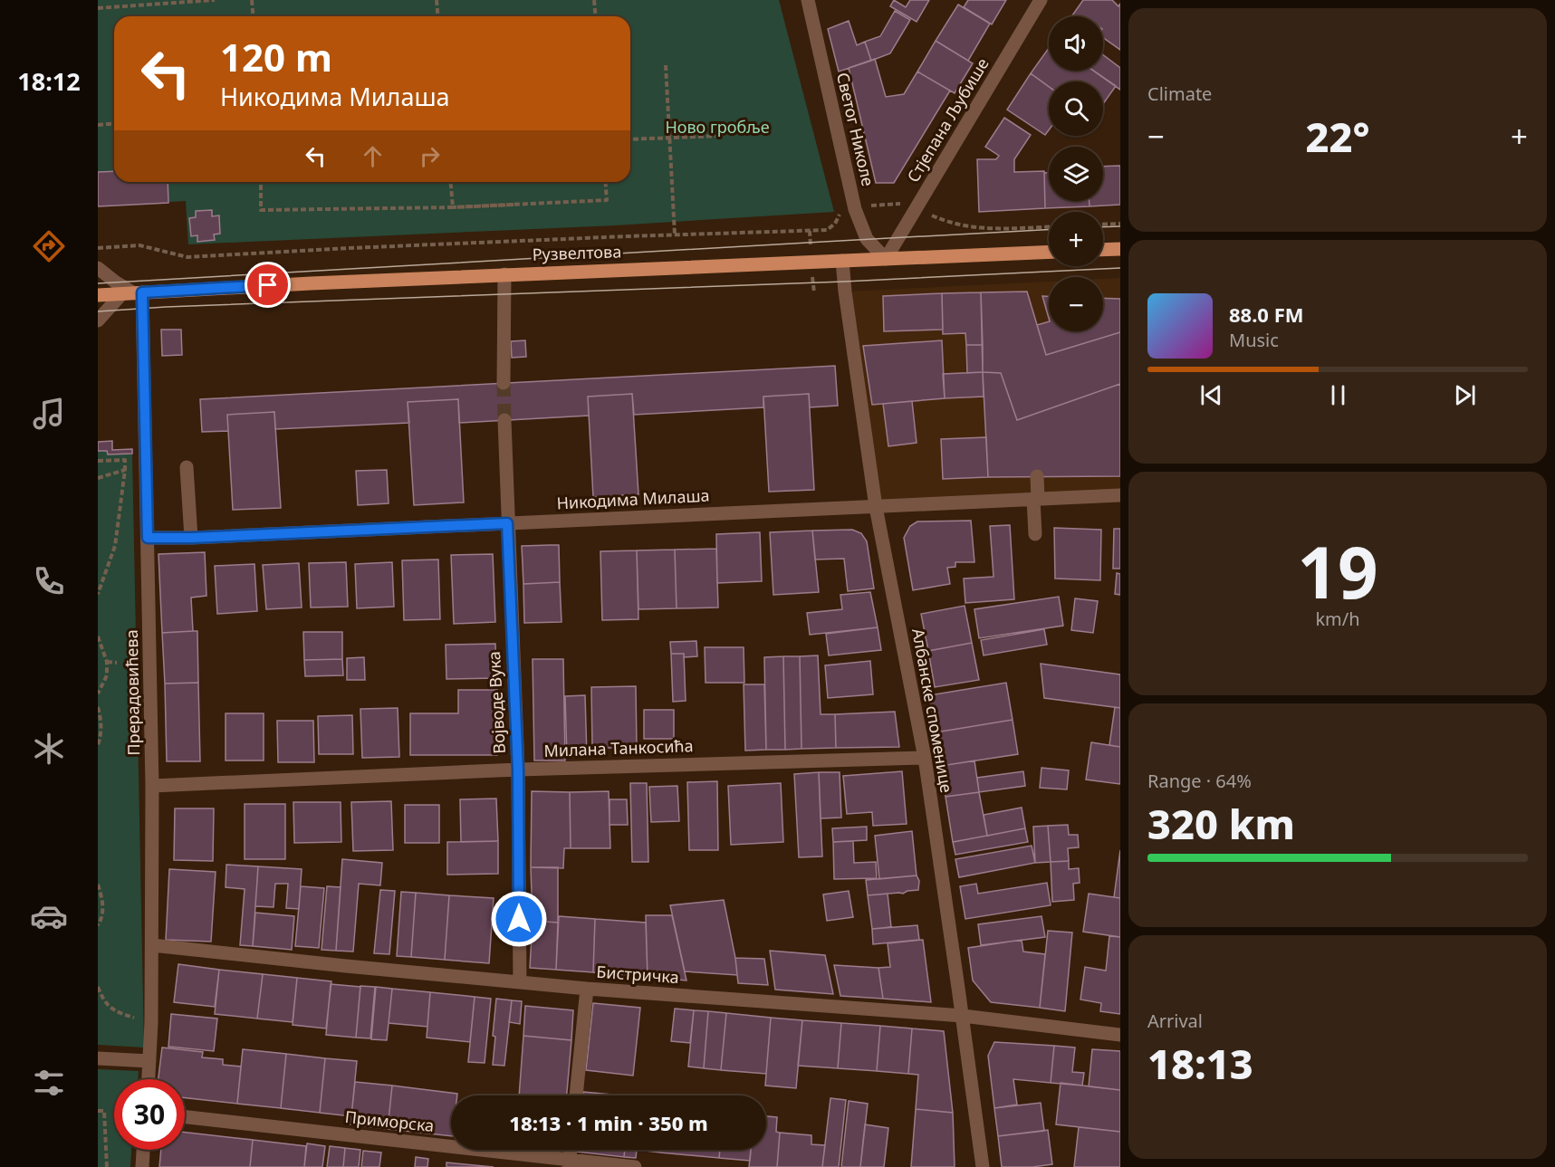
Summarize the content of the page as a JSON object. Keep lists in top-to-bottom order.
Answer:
{
  "streets": {
    "main road": ["Рузвелтова"],
    "street": [
      "Стјепана Љубише",
      "Светог Николе",
      "Никодима Милаша",
      "Прерадовићева",
      "Војводе Вука",
      "Албанске споменице",
      "Милана Танкосића",
      "Бистричка",
      "Приморска"
    ]
  },
  "crossings": [
    ["Стјепана Љубише", "Светог Николе"],
    ["Стјепана Љубише", "Рузвелтова"],
    ["Светог Николе", "Рузвелтова"],
    ["Рузвелтова", "Прерадовићева"],
    ["Рузвелтова", "Албанске споменице"],
    ["Никодима Милаша", "Прерадовићева"],
    ["Никодима Милаша", "Војводе Вука"],
    ["Никодима Милаша", "Албанске споменице"],
    ["Прерадовићева", "Милана Танкосића"],
    ["Прерадовићева", "Бистричка"],
    ["Војводе Вука", "Милана Танкосића"],
    ["Војводе Вука", "Бистричка"],
    ["Албанске споменице", "Милана Танкосића"],
    ["Албанске споменице", "Бистричка"]
  ],
  "parks": ["Ново гробље"],
  "page": {
    "tabs": "18:12",
    "tile": [
      "Climate",
      ["19", "km/h"],
      ["Range · 64%", "320 km"],
      ["Arrival", "18:13"]
    ],
    "map_buttons": ["+", "−"],
    "turn": ["120 m", "Никодима Милаша"],
    "heat": ["−", "22°", "+"],
    "song": ["88.0 FM", "Music"],
    "limit": "30",
    "trip": "18:13 · 1 min · 350 m"
  }
}
